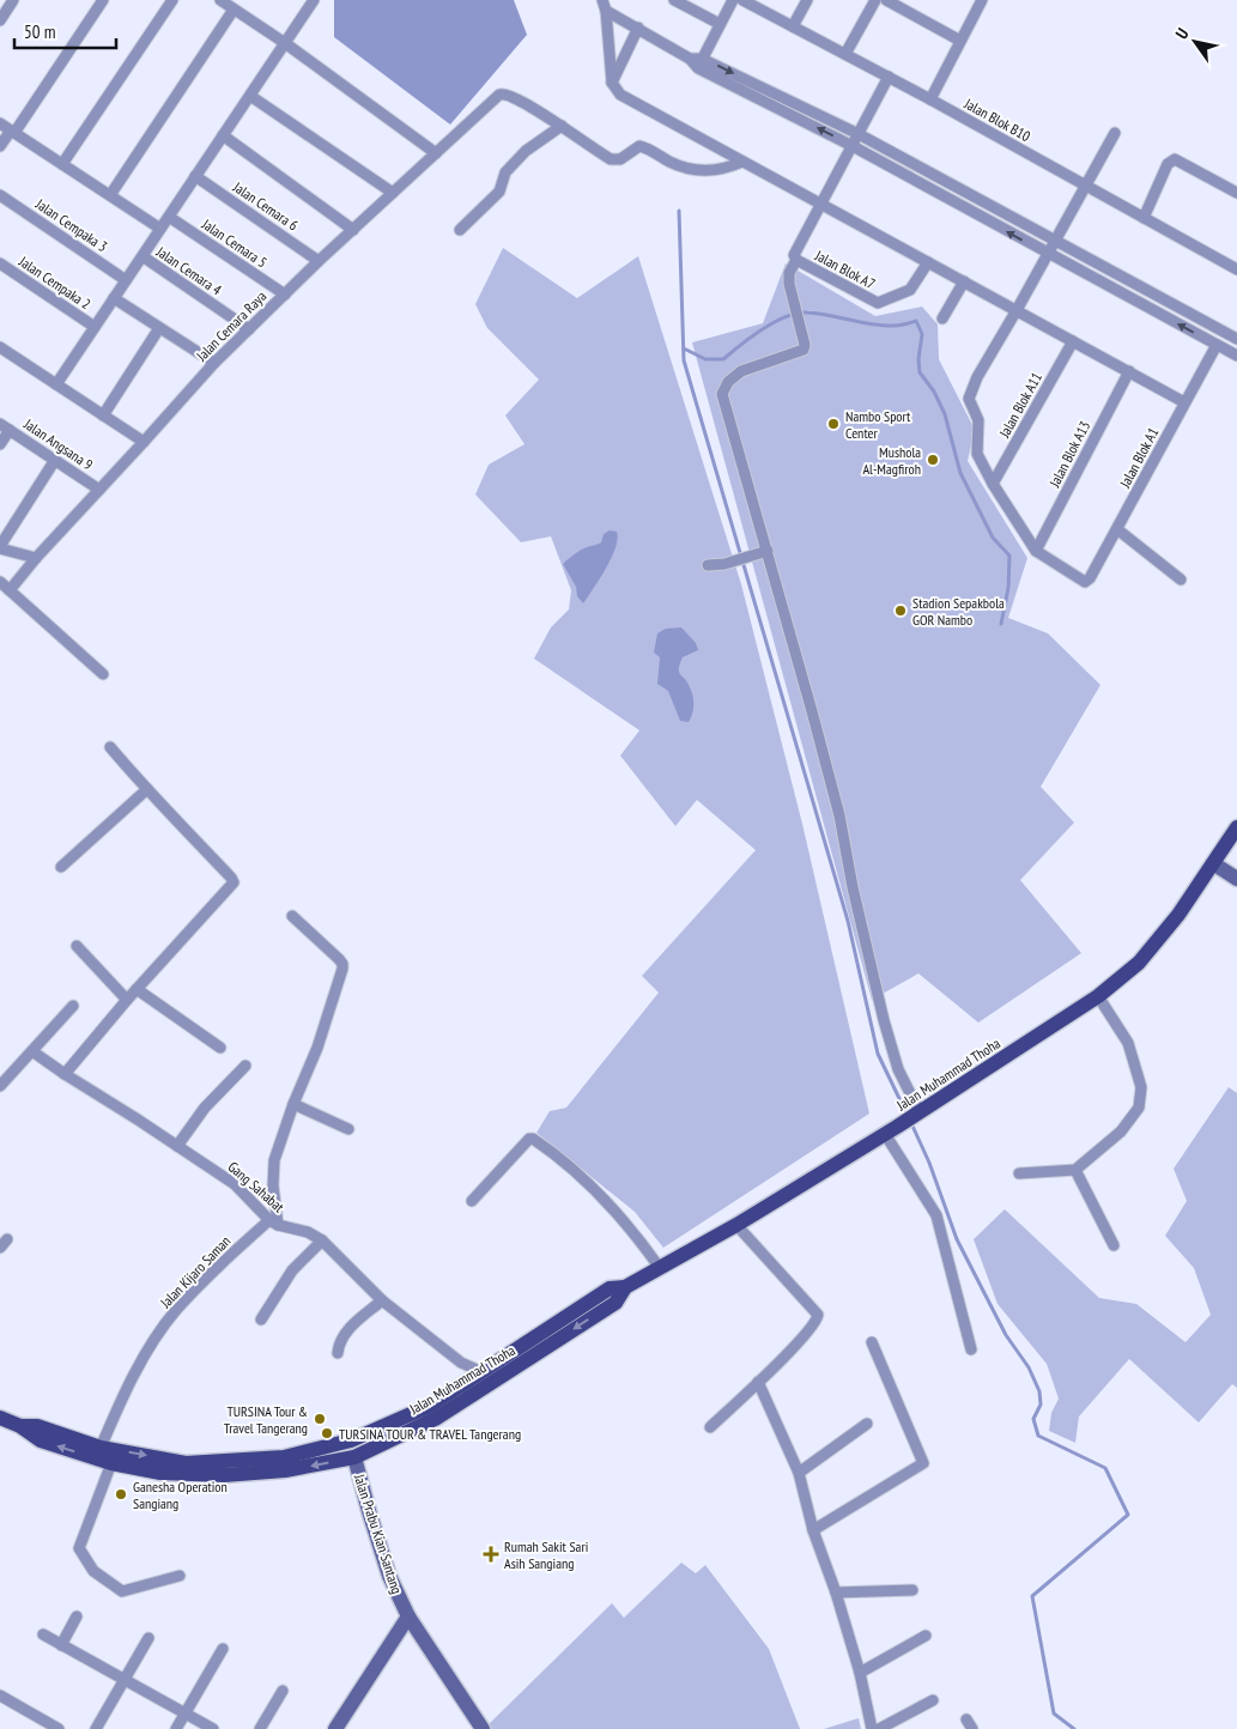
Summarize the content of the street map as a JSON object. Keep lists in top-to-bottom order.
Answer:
{
  "streets": {
    "main road": ["Jalan Muhammad Thoha", "Jalan Prabu Kian Santang"],
    "street": [
      "Jalan Blok B10",
      "Jalan Cemara 6",
      "Jalan Cempaka 3",
      "Jalan Cemara 5",
      "Jalan Blok A7",
      "Jalan Cemara 4",
      "Jalan Cempaka 2",
      "Jalan Cemara Raya",
      "Jalan Blok A11",
      "Jalan Angsana 9",
      "Jalan Blok A13",
      "Jalan Blok A1",
      "Gang Sahabat",
      "Jalan Kijaro Saman"
    ]
  },
  "crossings": [
    ["Jalan Blok B10", "Jalan Blok A7"],
    ["Jalan Cemara 6", "Jalan Cemara Raya"],
    ["Jalan Cemara 5", "Jalan Cemara Raya"],
    ["Jalan Cemara 4", "Jalan Cemara Raya"],
    ["Jalan Cemara Raya", "Jalan Angsana 9"],
    ["Jalan Blok A13", "Jalan Blok A1"],
    ["Jalan Muhammad Thoha", "Gang Sahabat"],
    ["Jalan Muhammad Thoha", "Jalan Kijaro Saman"],
    ["Jalan Muhammad Thoha", "Jalan Prabu Kian Santang"],
    ["Gang Sahabat", "Jalan Kijaro Saman"]
  ],
  "places": {
    "other": [
      "Nambo Sport Center",
      "Mushola Al-Magfiroh",
      "Stadion Sepakbola GOR Nambo",
      "TURSINA Tour & Travel Tangerang",
      "TURSINA TOUR & TRAVEL Tangerang",
      "Ganesha Operation Sangiang"
    ],
    "health": ["Rumah Sakit Sari Asih Sangiang"]
  },
  "scale_bar": "50 m",
  "north": "top left"
}
